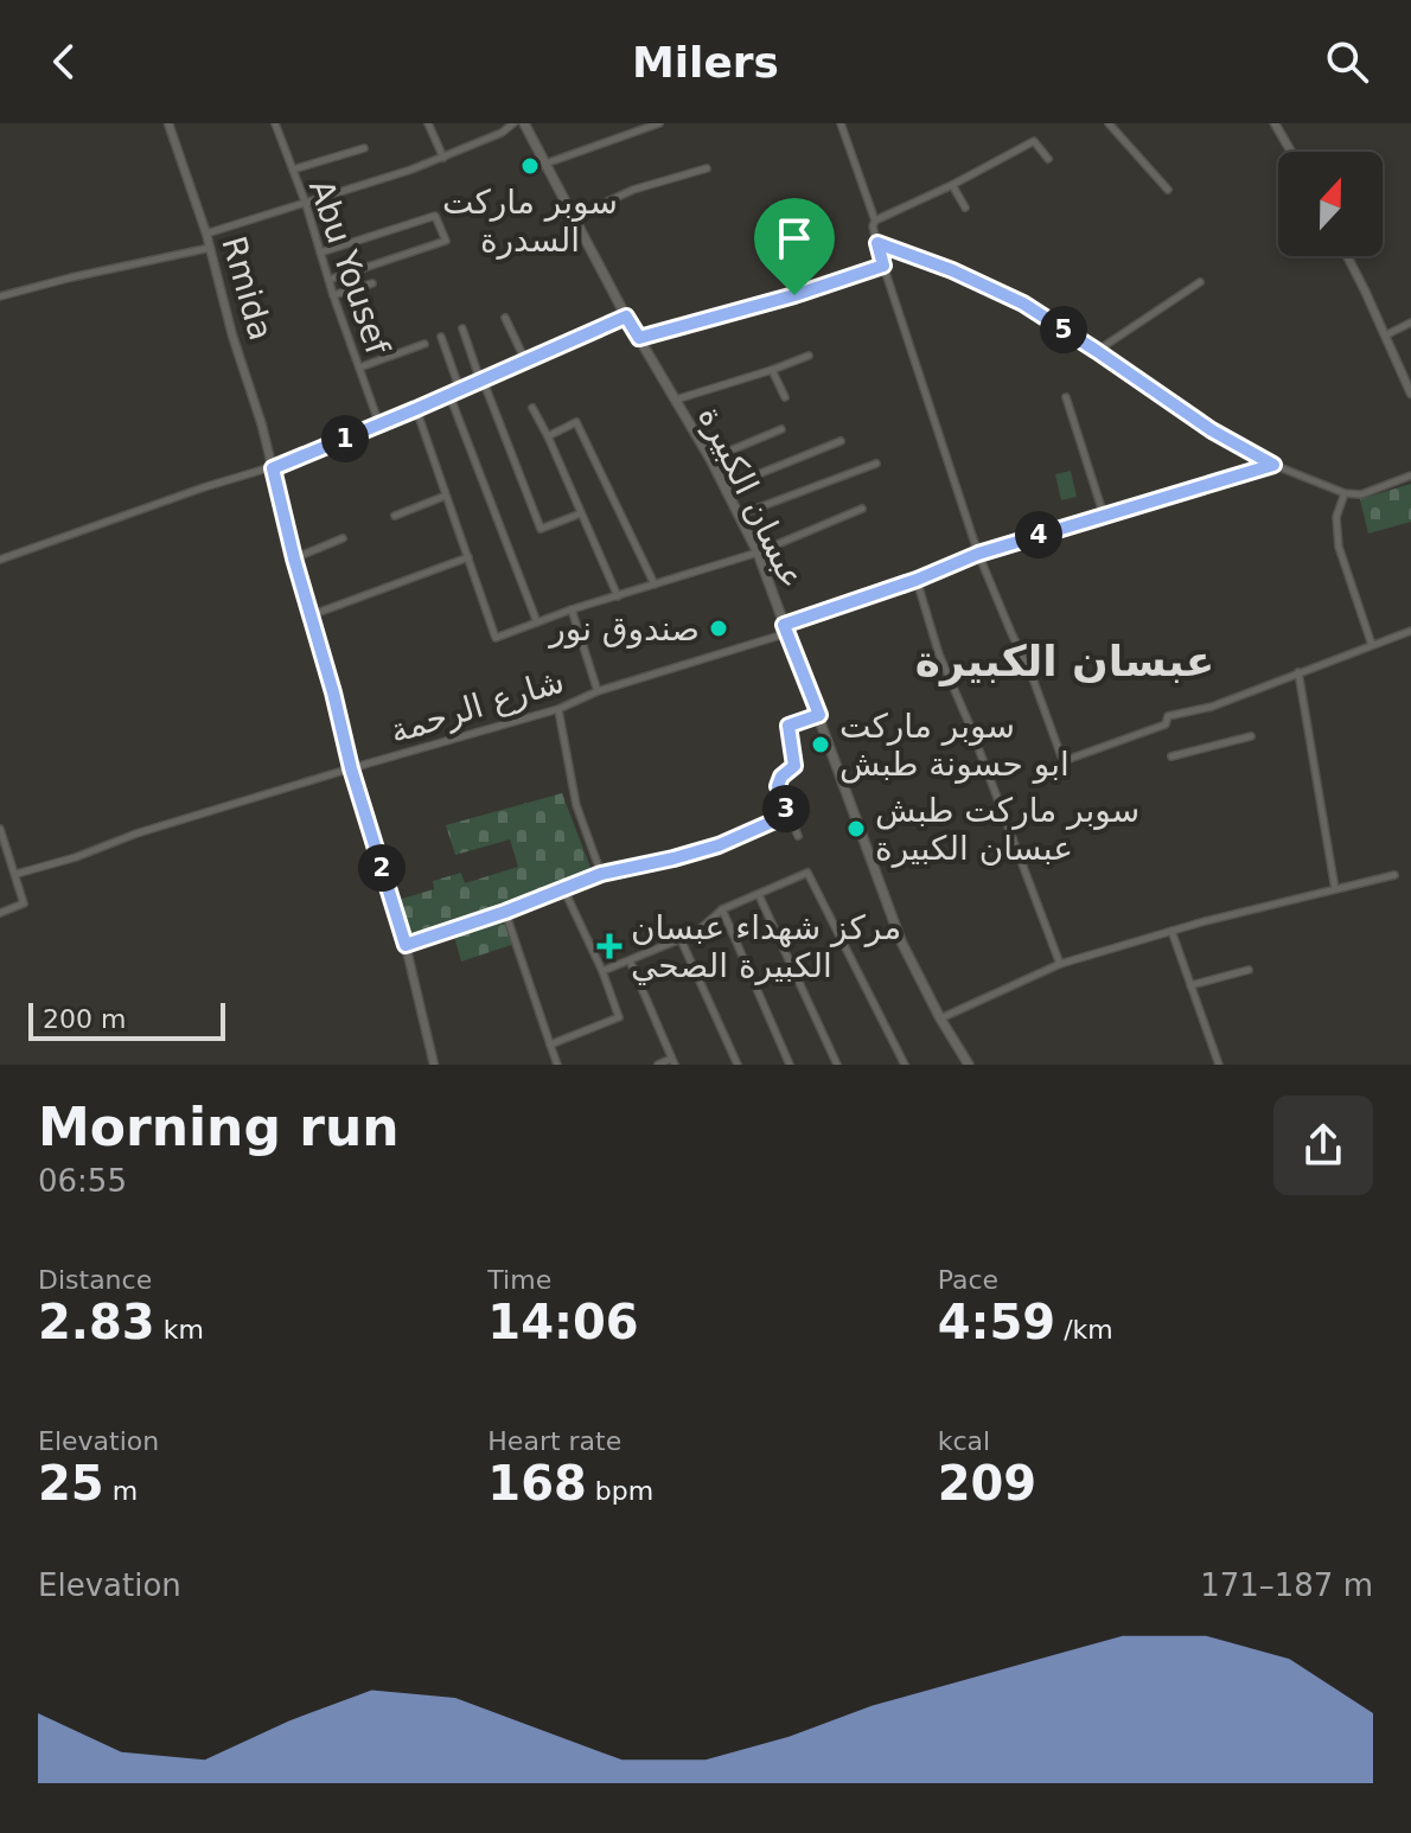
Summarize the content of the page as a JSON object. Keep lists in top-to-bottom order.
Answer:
{
  "streets": {
    "main road": ["عبسان الكبيرة"],
    "street": ["Abu Yousef", "Rmida", "شارع الرحمة"]
  },
  "crossings": [
    ["Rmida", "شارع الرحمة"],
    ["عبسان الكبيرة", "شارع الرحمة"]
  ],
  "districts": ["عبسان الكبيرة"],
  "places": {
    "other": [
      "سوبر ماركت السدرة",
      "صندوق نور",
      "سوبر ماركت ابو حسونة طبش",
      "سوبر ماركت طبش عبسان الكبيرة"
    ],
    "health": ["مركز شهداء عبسان الكبيرة الصحي"]
  },
  "scale_bar": "200 m",
  "north": "top",
  "page": {
    "header": "Milers",
    "pins": [
      "5",
      "1",
      "4",
      "3",
      "2"
    ],
    "scale": "200 m",
    "heading": ["Morning run", "06:55"],
    "stats": [
      ["Distance", "2.83 km"],
      ["Time", "14:06"],
      ["Pace", "4:59 /km"],
      ["Elevation", "25 m"],
      ["Heart rate", "168 bpm"],
      ["kcal", "209"]
    ],
    "chart": ["Elevation", "171–187 m"]
  }
}
